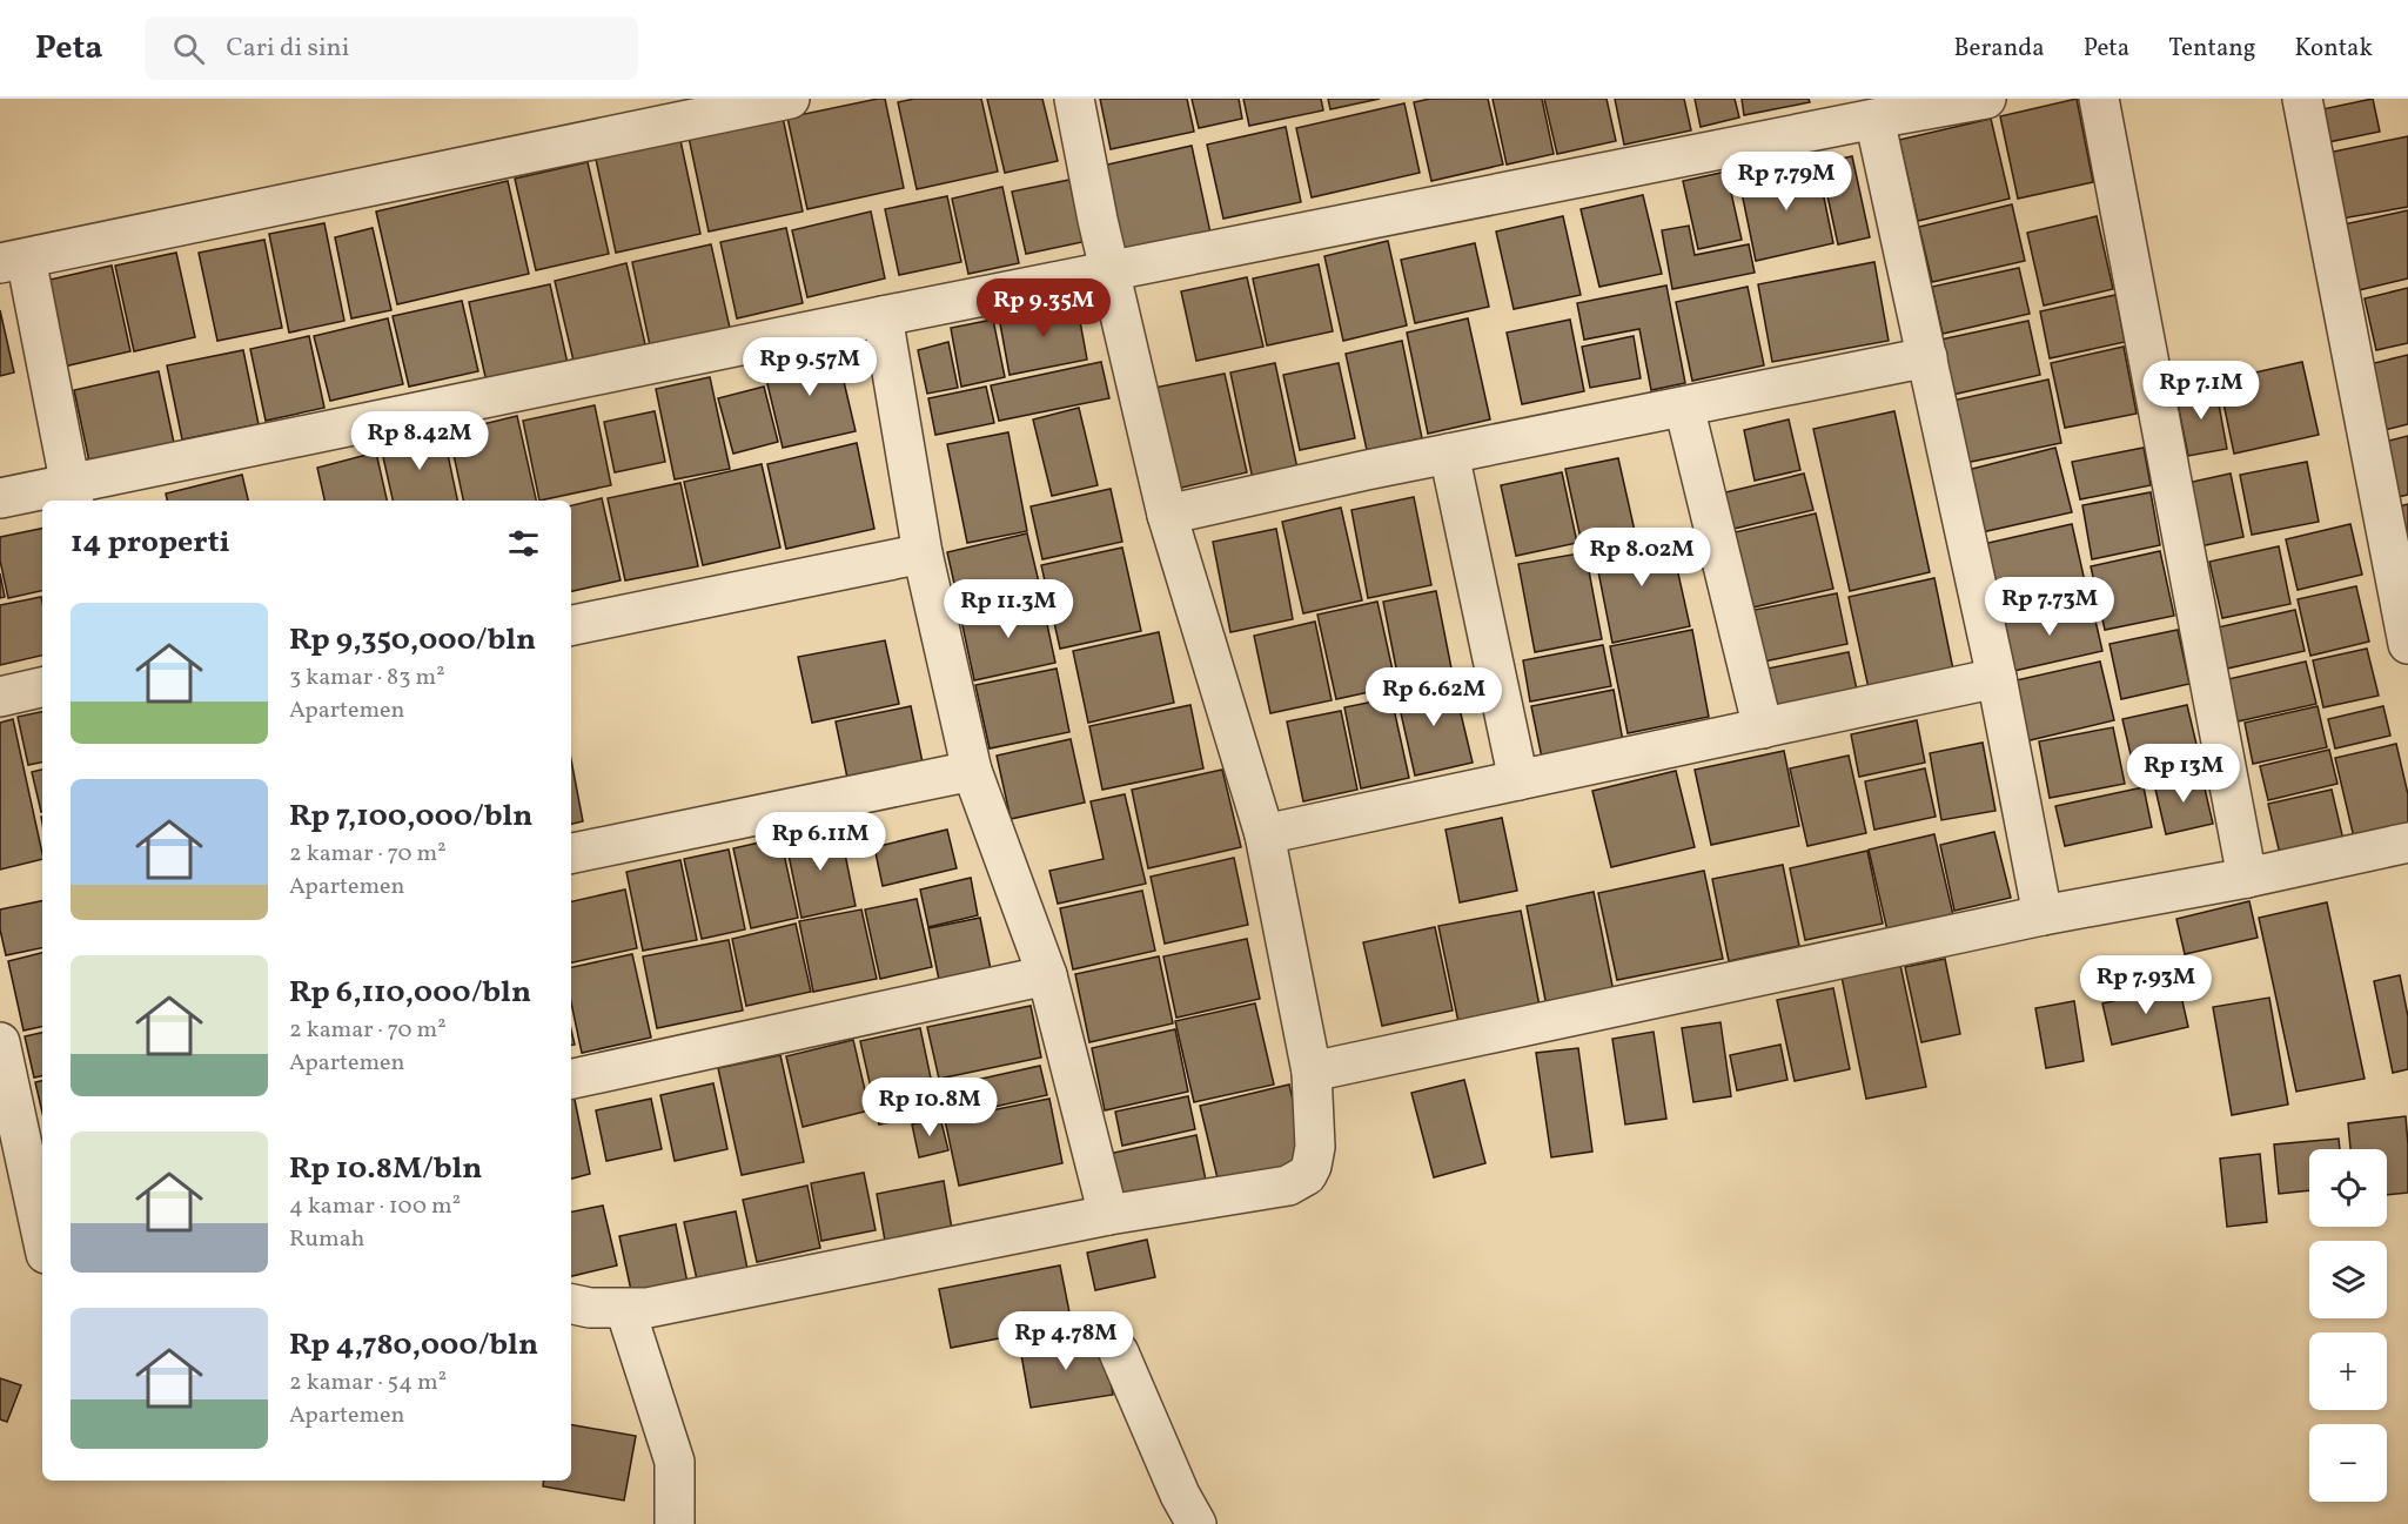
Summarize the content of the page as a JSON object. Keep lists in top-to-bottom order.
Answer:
{
  "page": {
    "header": "Peta",
    "search": "Cari di sini",
    "nav": [
      "Beranda",
      "Peta",
      "Tentang",
      "Kontak"
    ],
    "price": [
      "Rp 7.79M",
      "Rp 9.35M",
      "Rp 9.57M",
      "Rp 7.1M",
      "Rp 8.42M",
      "Rp 8.02M",
      "Rp 7.73M",
      "Rp 11.3M",
      "Rp 6.62M",
      "Rp 13M",
      "Rp 6.11M",
      "Rp 7.93M",
      "Rp 10.8M",
      "Rp 4.78M"
    ],
    "heading": "14 properti",
    "list": [
      {
        "name": "Rp 9,350,000/bln",
        "note": "3 kamar · 83 m² · Apartemen"
      },
      {
        "name": "Rp 7,100,000/bln",
        "note": "2 kamar · 70 m² · Apartemen"
      },
      {
        "name": "Rp 6,110,000/bln",
        "note": "2 kamar · 70 m² · Apartemen"
      },
      {
        "name": "Rp 10.8M/bln",
        "note": "4 kamar · 100 m² · Rumah"
      },
      {
        "name": "Rp 4,780,000/bln",
        "note": "2 kamar · 54 m² · Apartemen"
      }
    ],
    "map_buttons": ["+", "−"]
  }
}
